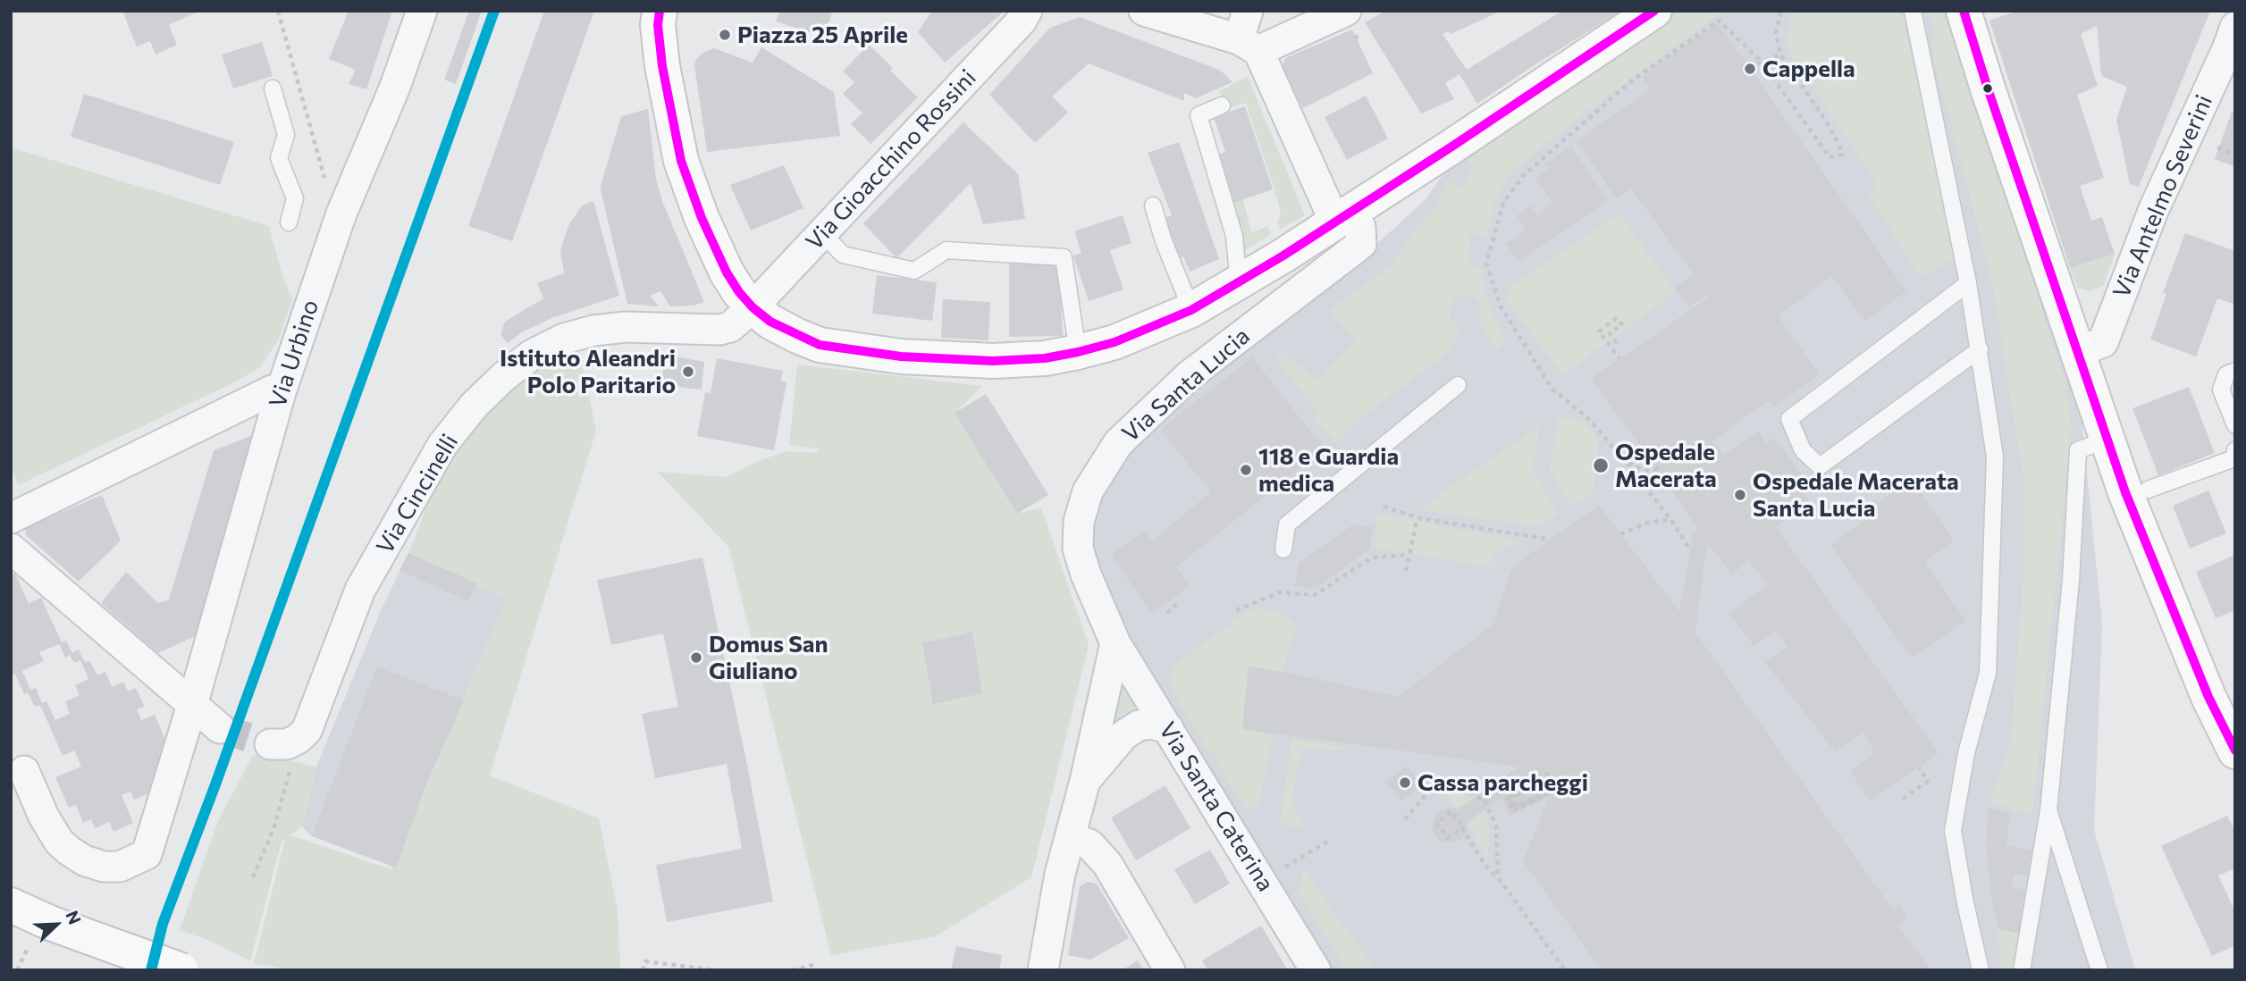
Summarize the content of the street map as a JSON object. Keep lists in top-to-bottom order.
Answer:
{
  "streets": {
    "street": [
      "Via Gioacchino Rossini",
      "Via Antelmo Severini",
      "Via Urbino",
      "Via Santa Lucia",
      "Via Cincinelli",
      "Via Santa Caterina"
    ]
  },
  "crossings": [
    ["Via Gioacchino Rossini", "Via Cincinelli"],
    ["Via Santa Lucia", "Via Santa Caterina"]
  ],
  "places": [
    "Piazza 25 Aprile",
    "Cappella",
    "Istituto Aleandri Polo Paritario",
    "Ospedale Macerata",
    "118 e Guardia medica",
    "Ospedale Macerata Santa Lucia",
    "Domus San Giuliano",
    "Cassa parcheggi"
  ],
  "north": "top right"
}
